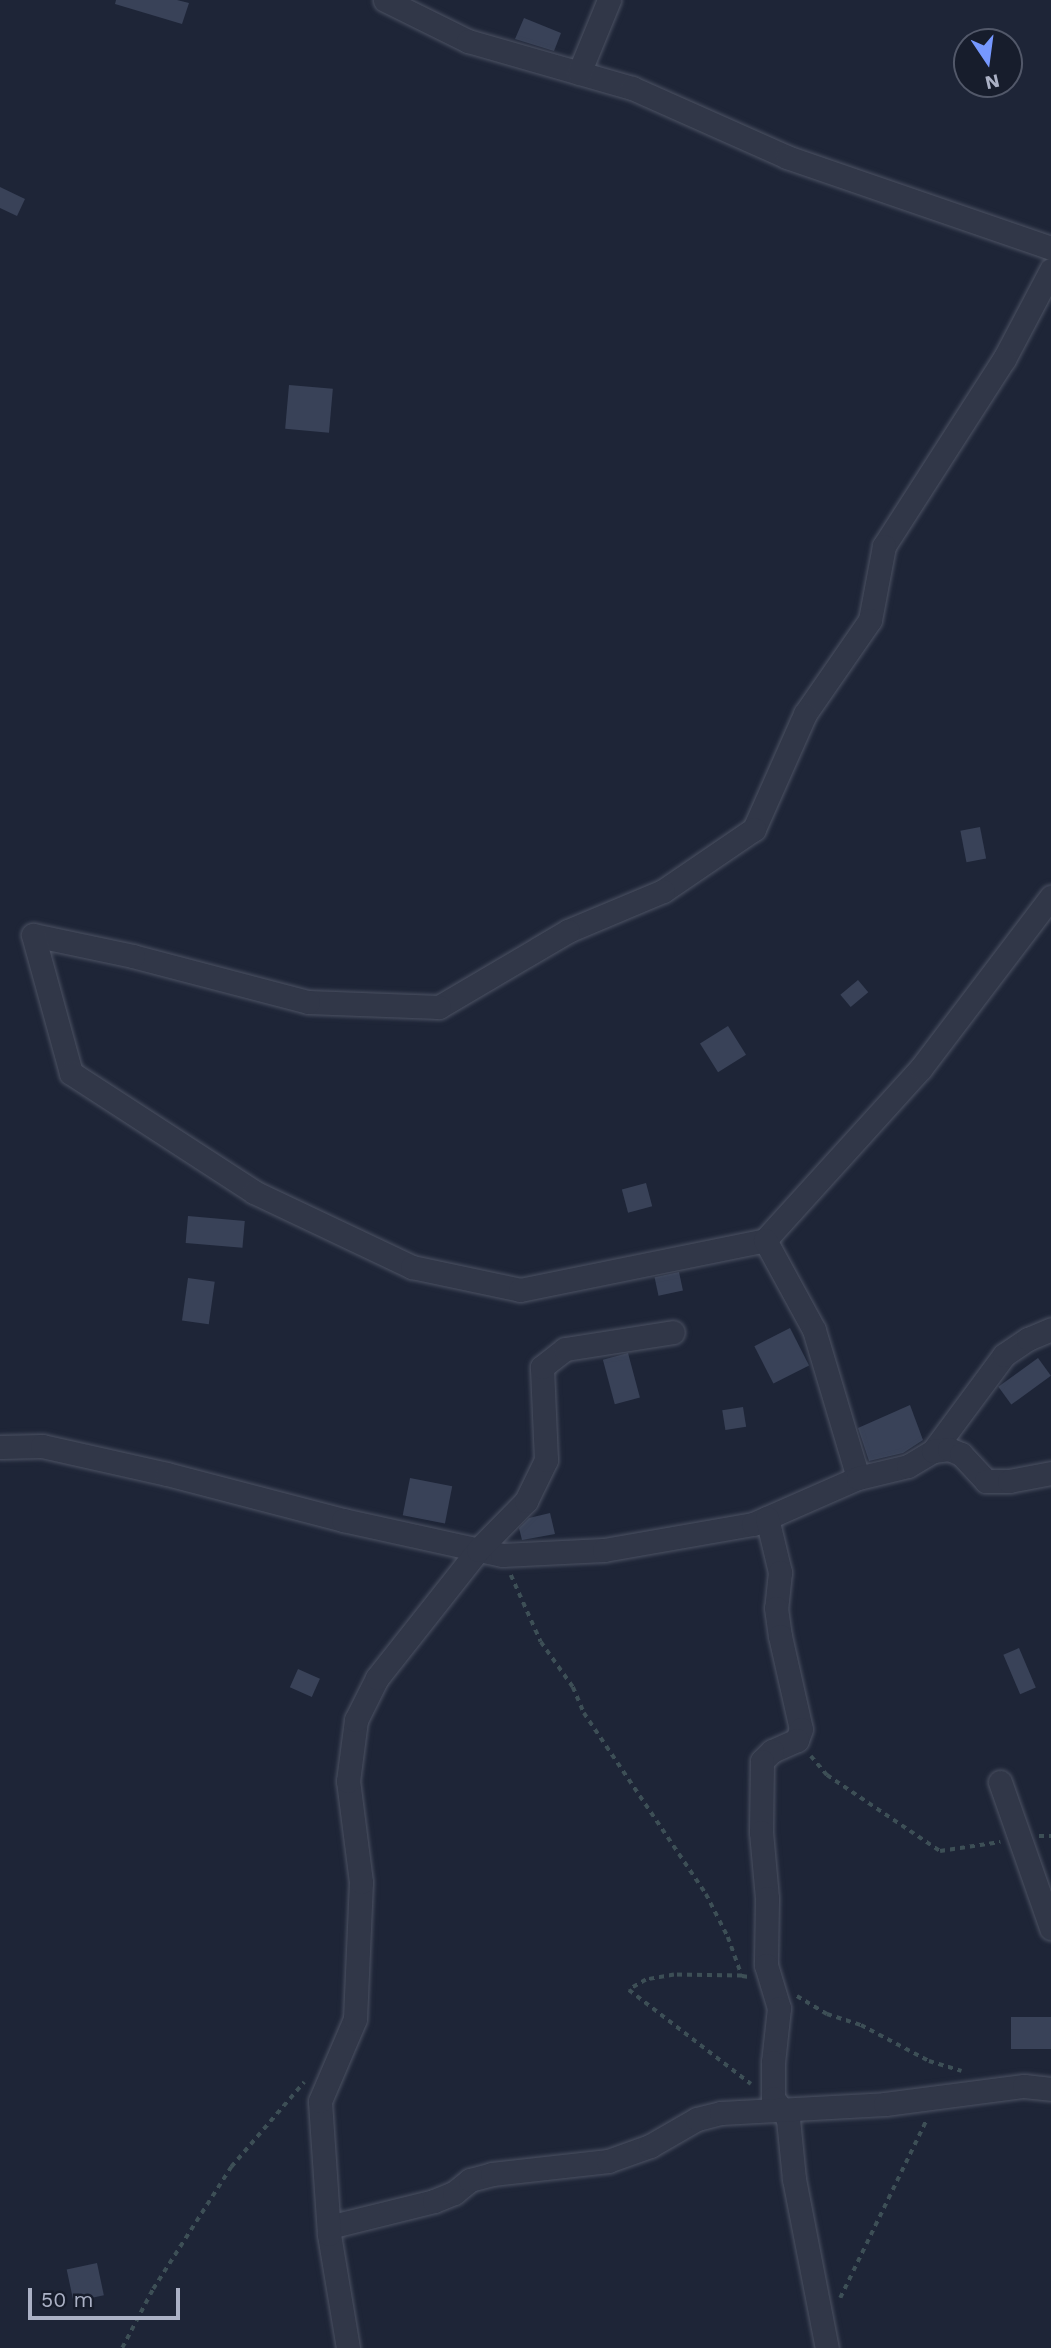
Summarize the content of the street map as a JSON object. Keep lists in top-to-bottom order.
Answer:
{
  "scale_bar": "50 m",
  "north": "bottom"
}
